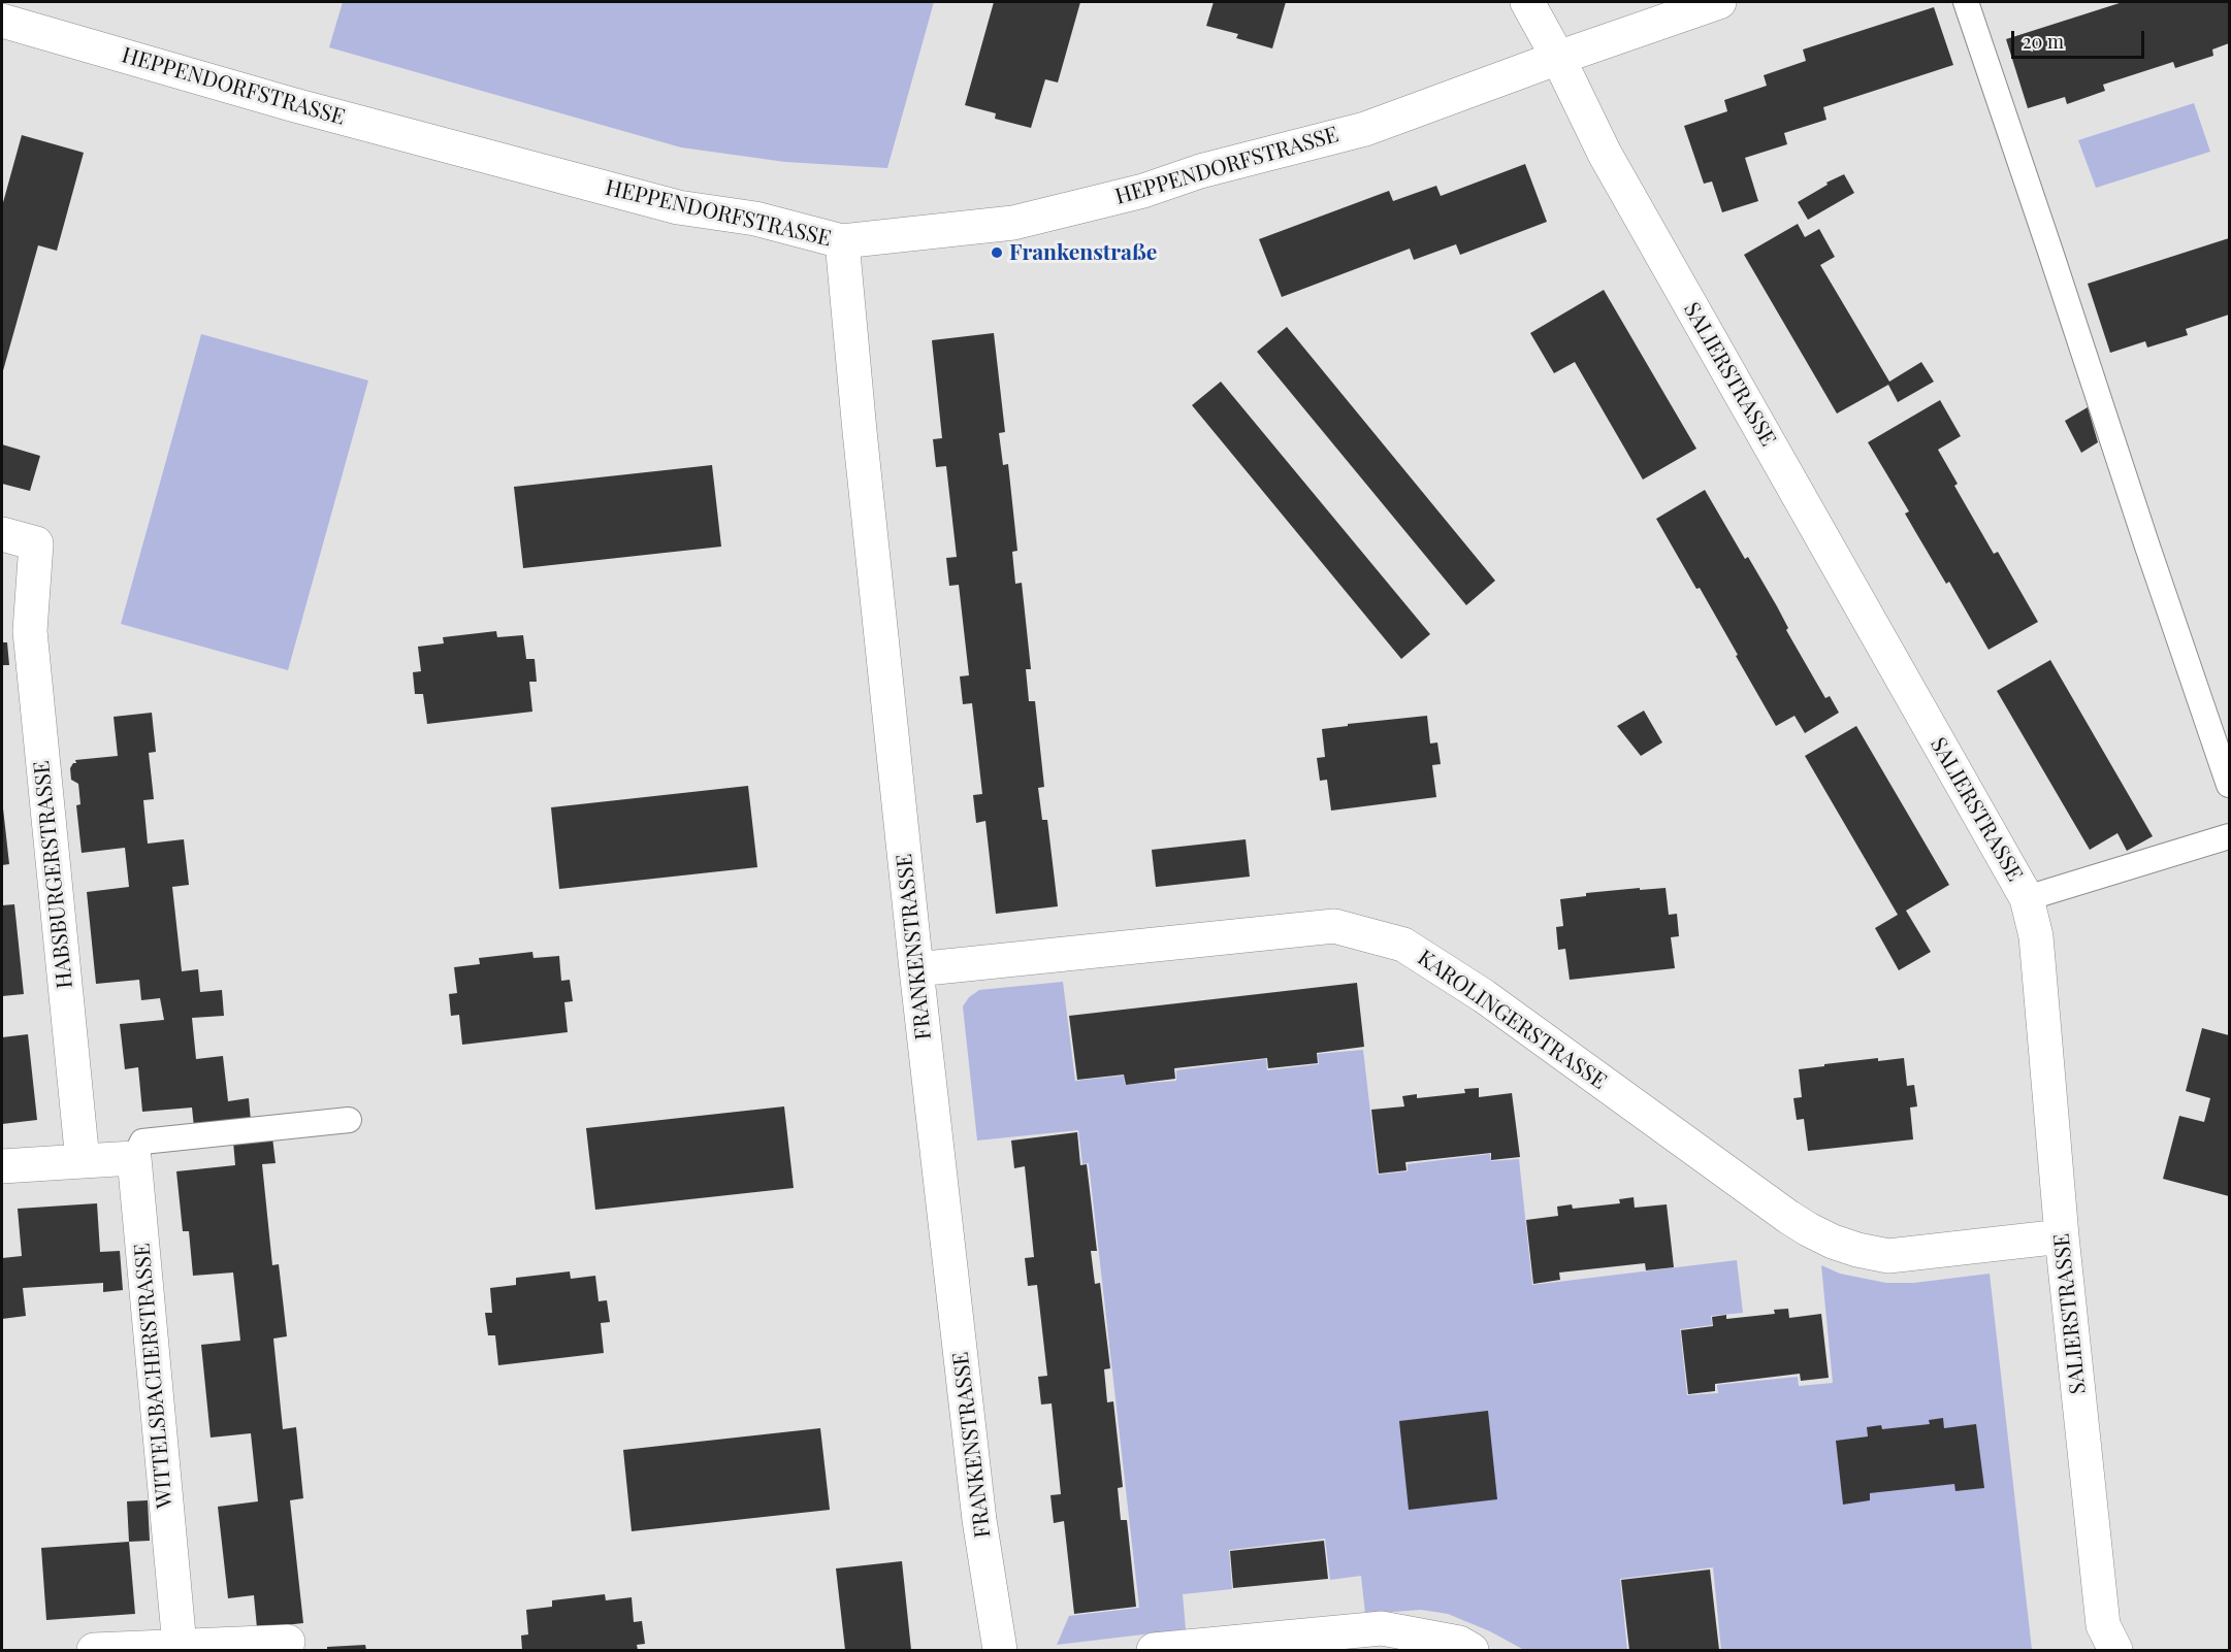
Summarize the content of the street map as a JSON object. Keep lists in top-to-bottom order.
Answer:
{
  "streets": {
    "street": [
      "HEPPENDORFSTRASSE",
      "SALIERSTRASSE",
      "HABSBURGERSTRASSE",
      "FRANKENSTRASSE",
      "KAROLINGERSTRASSE",
      "WITTELSBACHERSTRASSE"
    ]
  },
  "crossings": [
    ["HEPPENDORFSTRASSE", "SALIERSTRASSE"],
    ["HEPPENDORFSTRASSE", "FRANKENSTRASSE"],
    ["SALIERSTRASSE", "KAROLINGERSTRASSE"],
    ["FRANKENSTRASSE", "KAROLINGERSTRASSE"]
  ],
  "places": ["Frankenstraße"],
  "scale_bar": "20 m"
}
